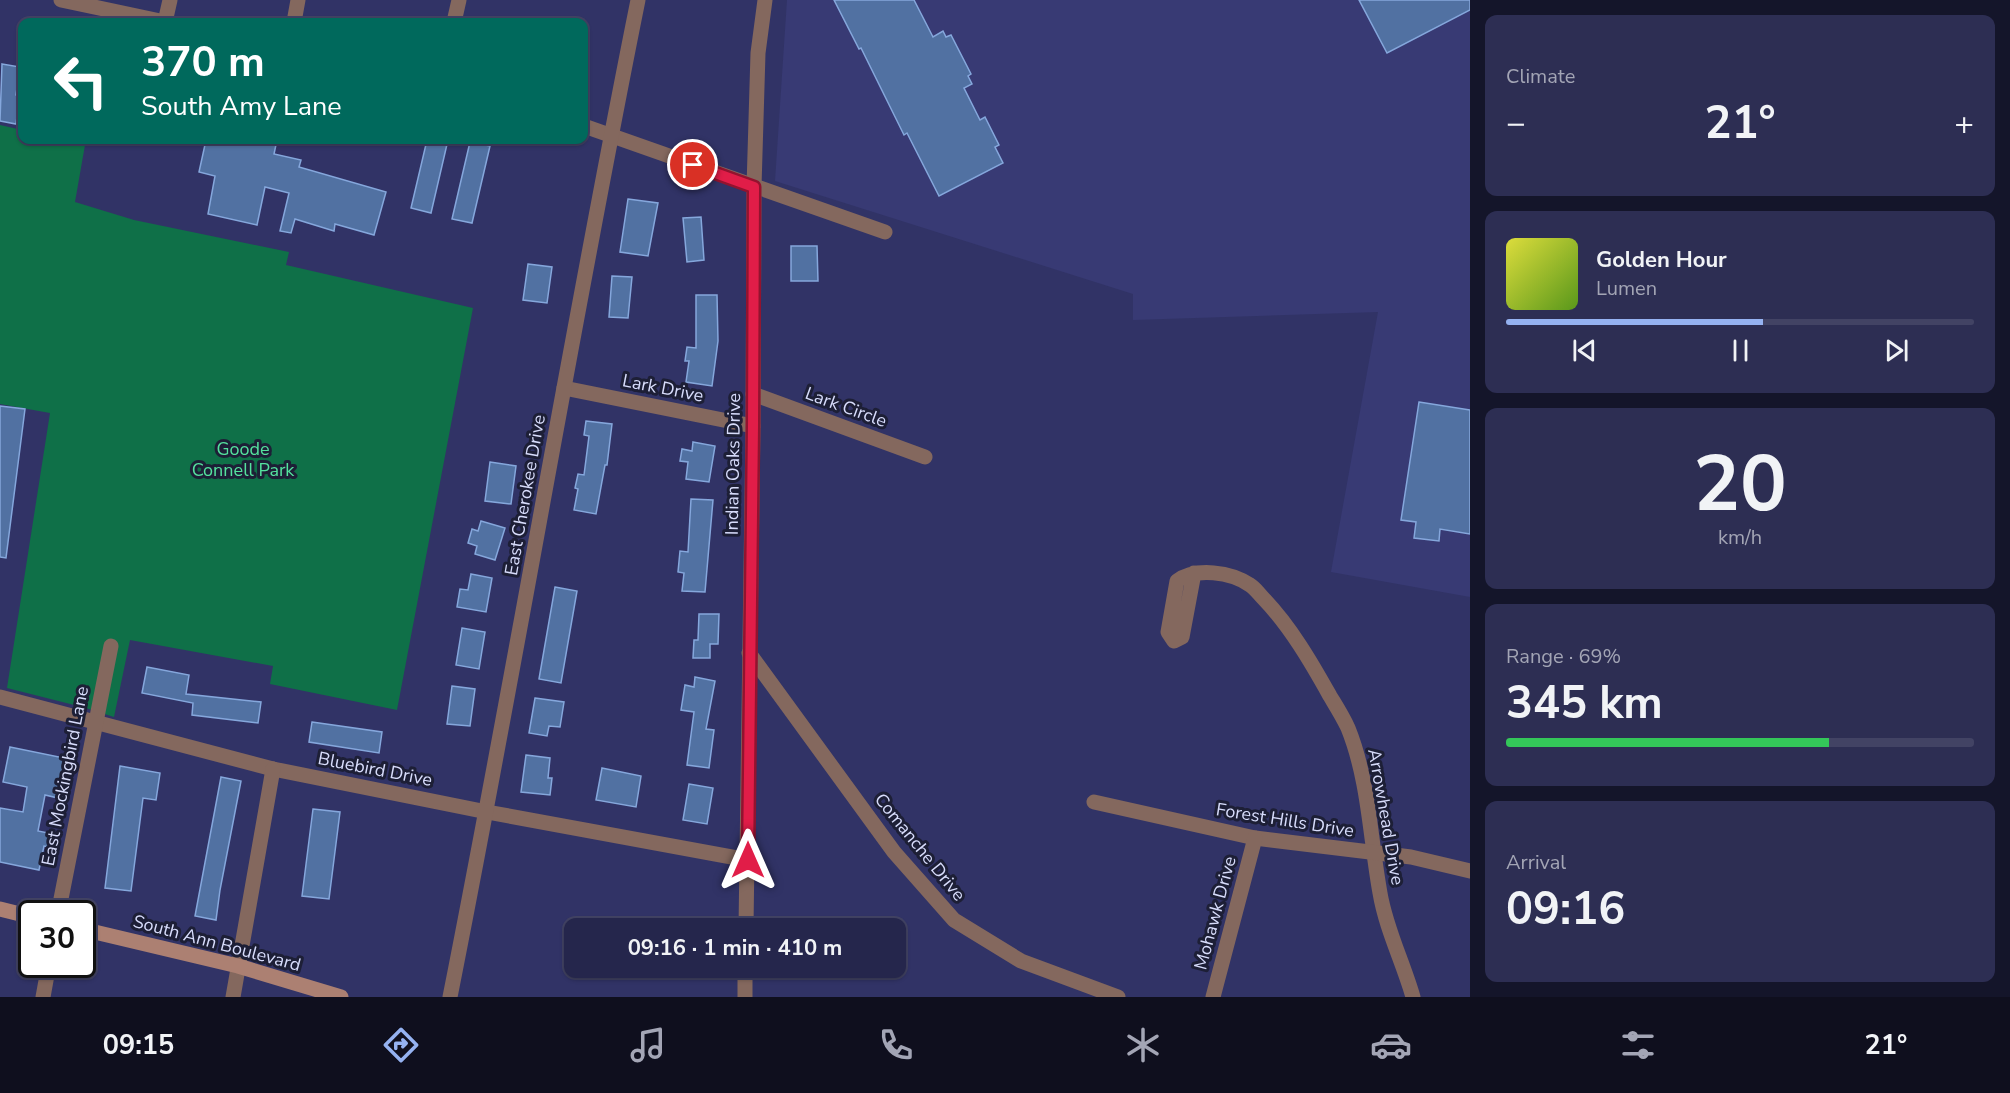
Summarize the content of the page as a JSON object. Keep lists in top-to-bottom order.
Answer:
{
  "streets": {
    "street": [
      "Lark Drive",
      "Lark Circle",
      "Indian Oaks Drive",
      "East Cherokee Drive",
      "Bluebird Drive",
      "East Mockingbird Lane",
      "Arrowhead Drive",
      "Forest Hills Drive",
      "Comanche Drive",
      "Mohawk Drive",
      "South Ann Boulevard"
    ]
  },
  "crossings": [
    ["Lark Drive", "Indian Oaks Drive"],
    ["Lark Drive", "East Cherokee Drive"],
    ["Lark Circle", "Indian Oaks Drive"],
    ["Indian Oaks Drive", "Bluebird Drive"],
    ["Indian Oaks Drive", "Comanche Drive"],
    ["East Cherokee Drive", "Bluebird Drive"],
    ["Bluebird Drive", "East Mockingbird Lane"],
    ["Arrowhead Drive", "Forest Hills Drive"],
    ["Forest Hills Drive", "Mohawk Drive"]
  ],
  "parks": ["Goode Connell Park"],
  "page": {
    "tile": [
      "Climate",
      ["20", "km/h"],
      ["Range · 69%", "345 km"],
      ["Arrival", "09:16"]
    ],
    "turn": ["370 m", "South Amy Lane"],
    "heat": ["−", "21°", "+"],
    "song": ["Golden Hour", "Lumen"],
    "limit": "30",
    "trip": "09:16 · 1 min · 410 m",
    "tabs": ["09:15", "21°"]
  }
}
